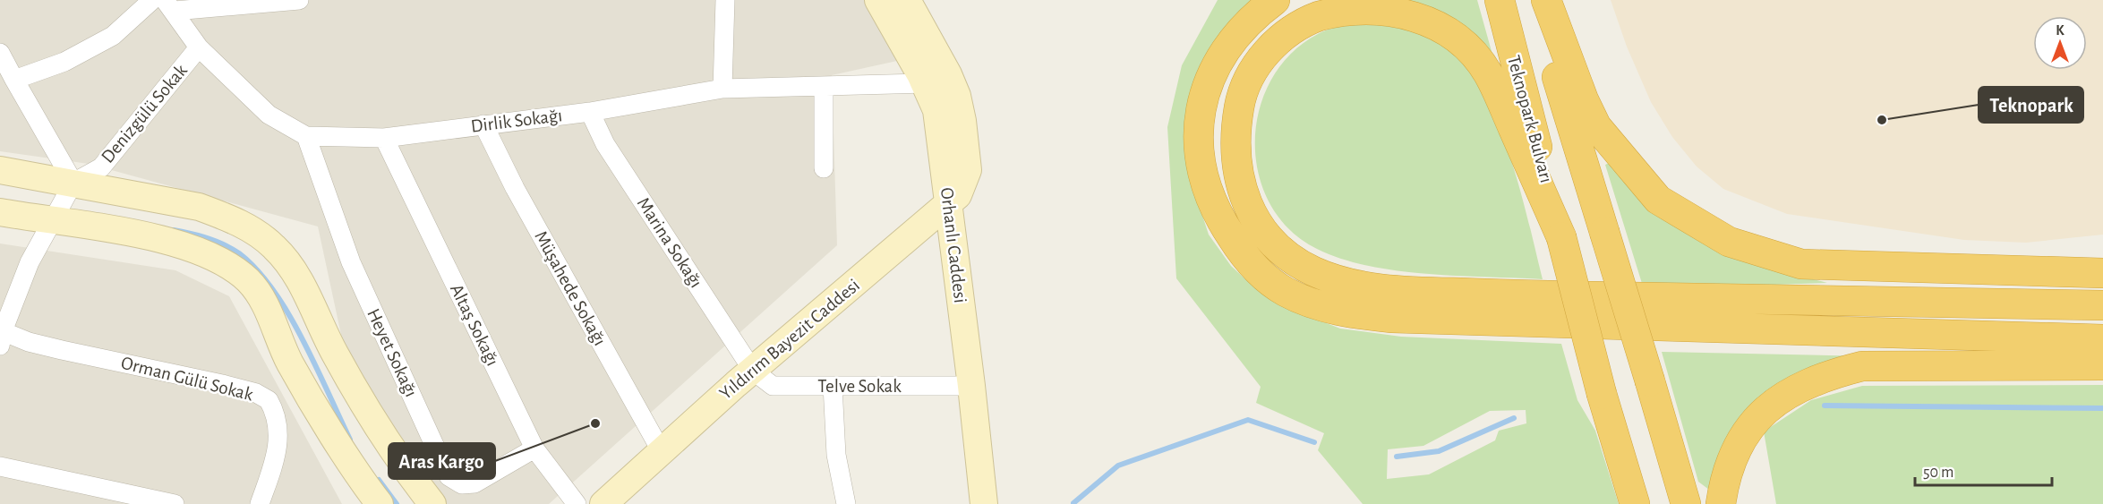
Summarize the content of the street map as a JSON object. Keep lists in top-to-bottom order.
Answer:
{
  "streets": {
    "highway": ["Teknopark Bulvarı"],
    "street": [
      "Denizgülü Sokak",
      "Dirlik Sokağı",
      "Marina Sokağı",
      "Orhanlı Caddesi",
      "Müşahede Sokağı",
      "Altaş Sokağı",
      "Yıldırım Bayezit Caddesi",
      "Heyet Sokağı",
      "Orman Gülü Sokak",
      "Telve Sokak"
    ]
  },
  "crossings": [
    ["Denizgülü Sokak", "Dirlik Sokağı"],
    ["Dirlik Sokağı", "Marina Sokağı"],
    ["Dirlik Sokağı", "Orhanlı Caddesi"],
    ["Dirlik Sokağı", "Müşahede Sokağı"],
    ["Dirlik Sokağı", "Altaş Sokağı"],
    ["Dirlik Sokağı", "Heyet Sokağı"],
    ["Marina Sokağı", "Yıldırım Bayezit Caddesi"],
    ["Marina Sokağı", "Telve Sokak"],
    ["Orhanlı Caddesi", "Yıldırım Bayezit Caddesi"],
    ["Orhanlı Caddesi", "Telve Sokak"],
    ["Müşahede Sokağı", "Yıldırım Bayezit Caddesi"],
    ["Altaş Sokağı", "Heyet Sokağı"],
    ["Yıldırım Bayezit Caddesi", "Telve Sokak"]
  ],
  "places": ["Teknopark", "Aras Kargo"],
  "scale_bar": "50 m",
  "north": "top"
}
